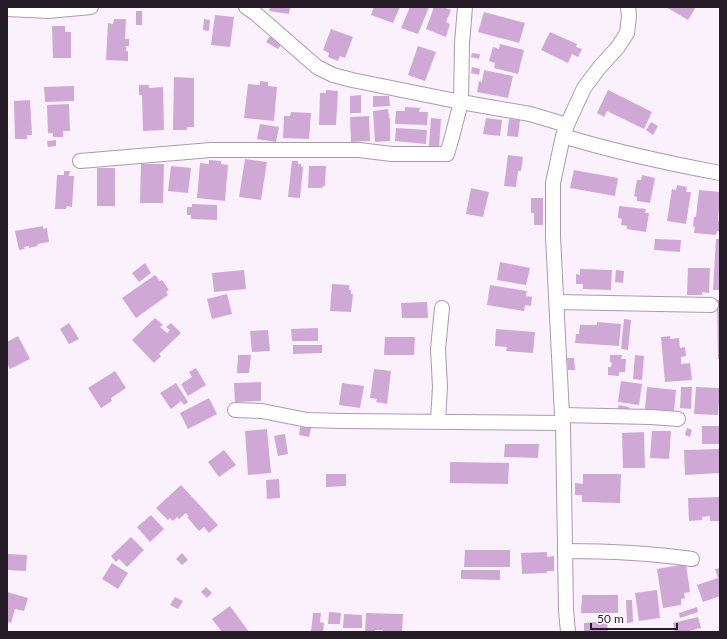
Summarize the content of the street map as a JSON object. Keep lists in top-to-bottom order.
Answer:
{
  "scale_bar": "50 m"
}
